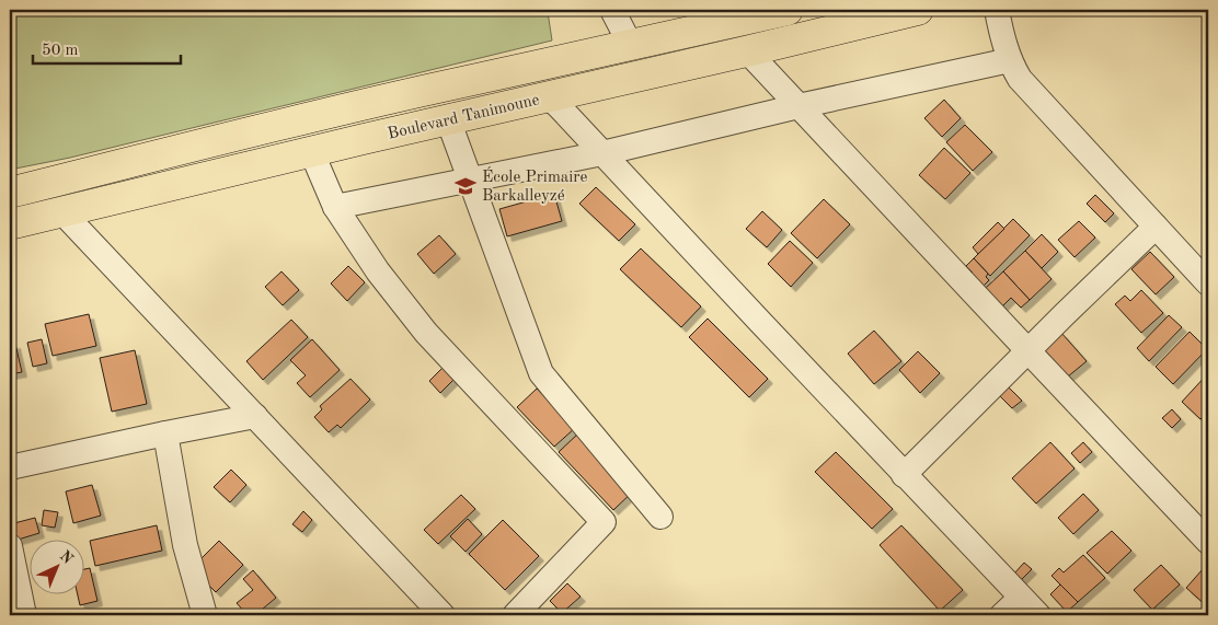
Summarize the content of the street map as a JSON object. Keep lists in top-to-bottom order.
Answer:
{
  "streets": {
    "main road": ["Boulevard Tanimoune"]
  },
  "places": {
    "school or university": ["École Primaire Barkalleyzé"]
  },
  "scale_bar": "50 m",
  "north": "top right"
}
